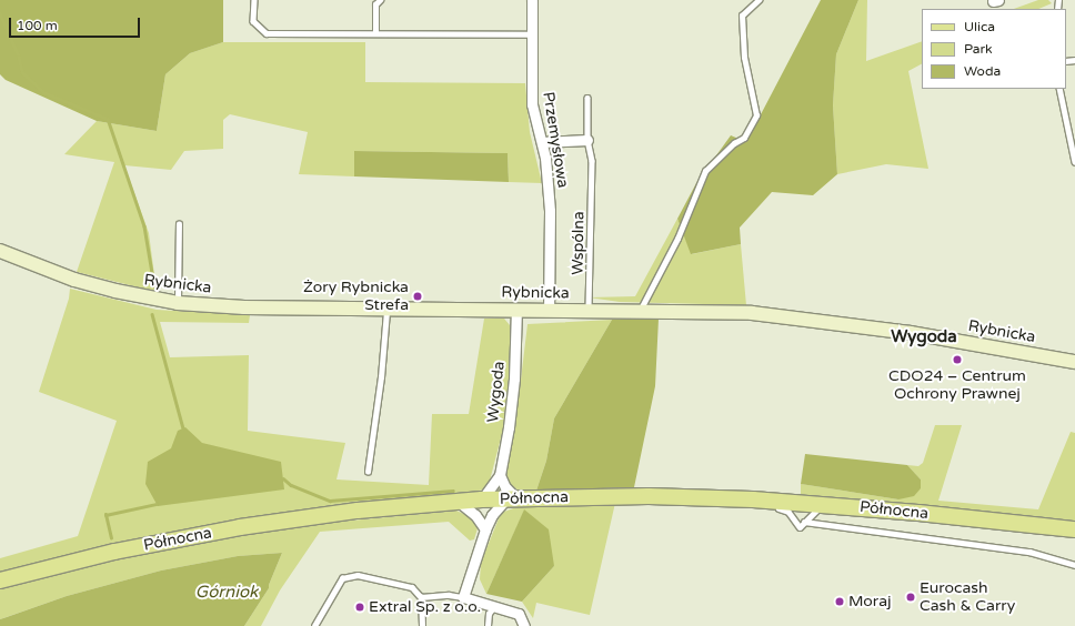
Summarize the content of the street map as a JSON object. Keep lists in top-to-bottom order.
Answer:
{
  "streets": {
    "main road": ["Północna"],
    "street": ["Przemysłowa", "Rybnicka", "Wygoda"],
    "lane": ["Wspólna"]
  },
  "crossings": [
    ["Przemysłowa", "Rybnicka"],
    ["Wspólna", "Rybnicka"],
    ["Rybnicka", "Wygoda"]
  ],
  "districts": ["Wygoda"],
  "water": ["Górniok"],
  "places": [
    "Żory Rybnicka Strefa",
    "CDO24 – Centrum Ochrony Prawnej",
    "Eurocash Cash & Carry",
    "Moraj",
    "Extral Sp. z o.o."
  ],
  "legend": ["Ulica", "Park", "Woda"],
  "scale_bar": "100 m"
}
